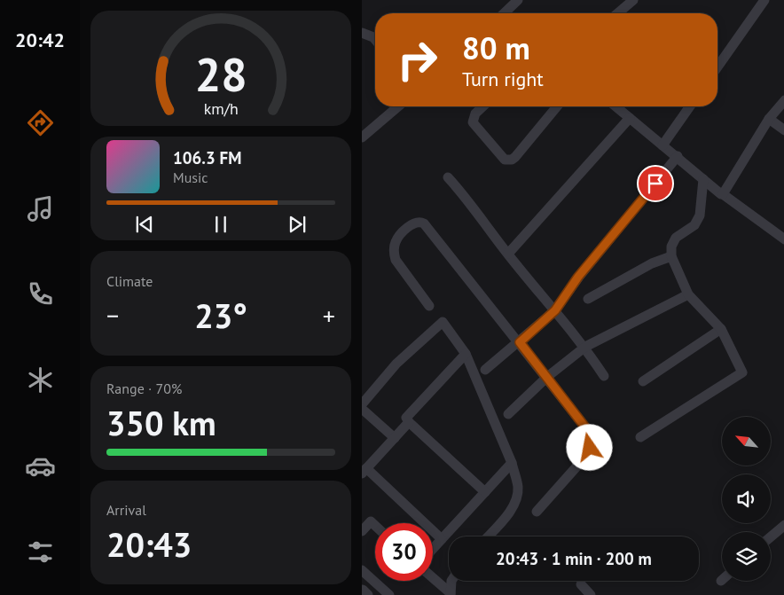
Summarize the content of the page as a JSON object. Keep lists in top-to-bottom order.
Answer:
{
  "north": "top left",
  "page": {
    "tabs": "20:42",
    "turn": ["80 m", "Turn right"],
    "song": ["106.3 FM", "Music"],
    "tile": [
      "Climate",
      ["Range · 70%", "350 km"],
      ["Arrival", "20:43"]
    ],
    "heat": ["−", "23°", "+"],
    "limit": "30",
    "trip": "20:43 · 1 min · 200 m",
    "gauge": ["28", "km/h"]
  }
}
